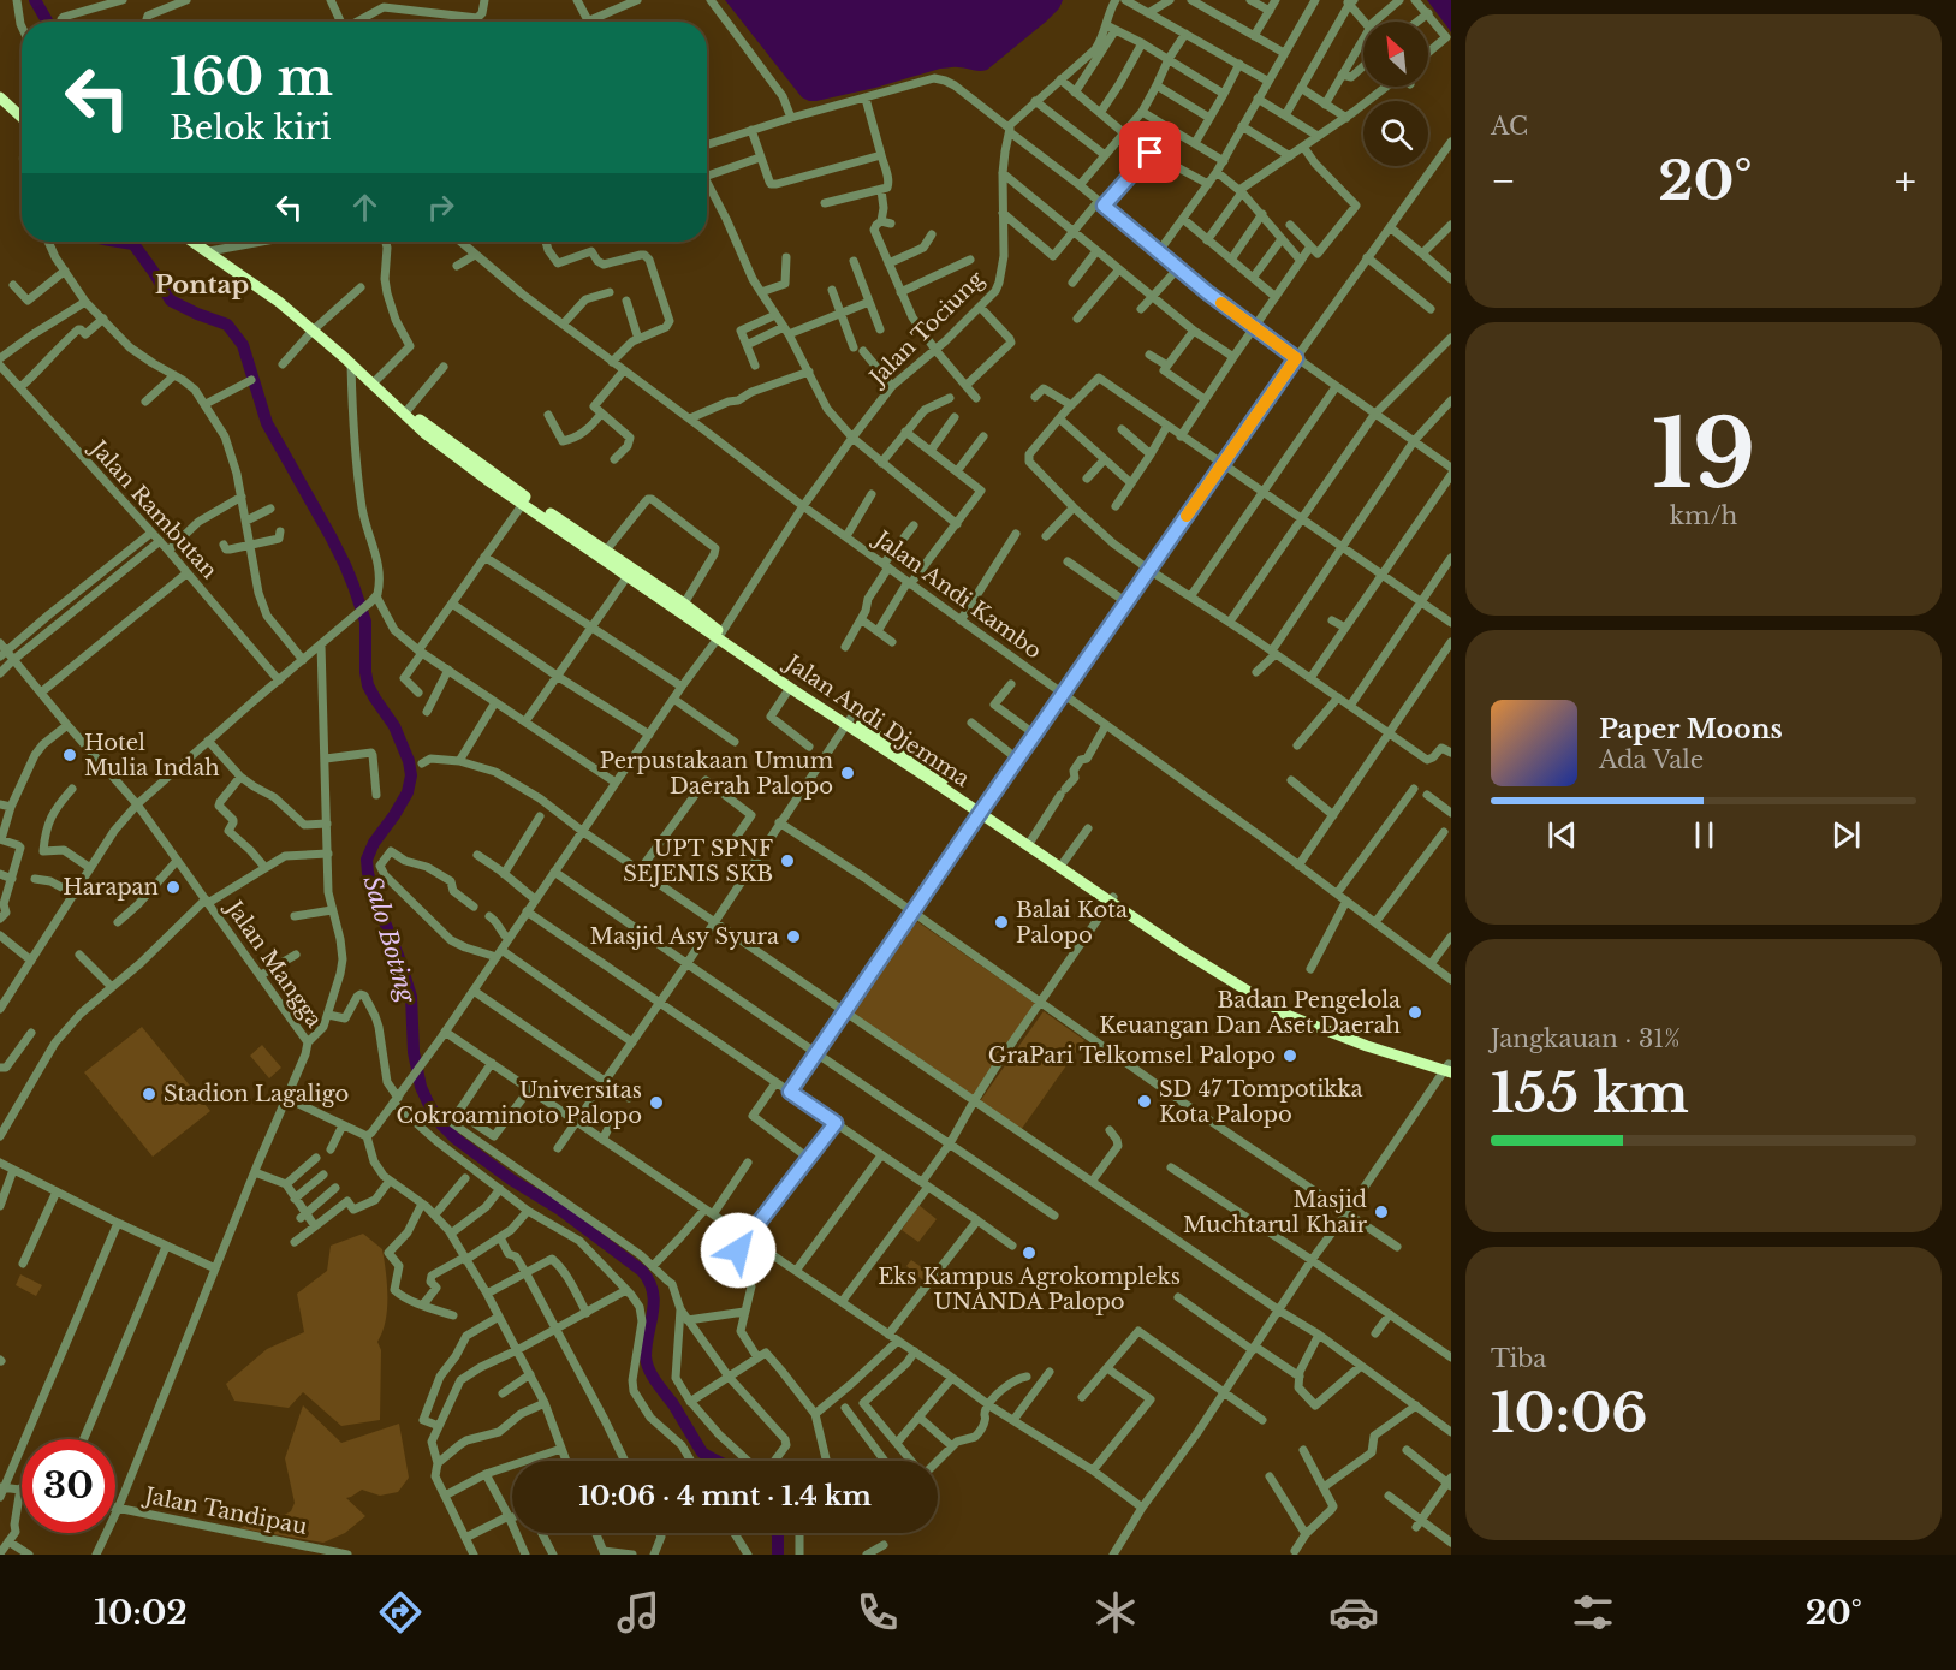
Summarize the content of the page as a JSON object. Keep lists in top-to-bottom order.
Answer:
{
  "streets": {
    "highway": ["Jalan Andi Djemma"],
    "street": [
      "Jalan Tociung",
      "Jalan Rambutan",
      "Jalan Andi Kambo",
      "Jalan Mangga",
      "Jalan Tandipau"
    ]
  },
  "crossings": [
    ["Jalan Tociung", "Jalan Andi Kambo"],
    ["Jalan Tociung", "Jalan Andi Djemma"],
    ["Jalan Mangga", "Jalan Tandipau"]
  ],
  "districts": ["Pontap"],
  "water": ["Salo Boting"],
  "places": [
    "Hotel Mulia Indah",
    "Perpustakaan Umum Daerah Palopo",
    "UPT SPNF SEJENIS SKB",
    "Harapan",
    "Balai Kota Palopo",
    "Masjid Asy Syura",
    "Badan Pengelola Keuangan Dan Aset Daerah",
    "GraPari Telkomsel Palopo",
    "Stadion Lagaligo",
    "SD 47 Tompotikka Kota Palopo",
    "Universitas Cokroaminoto Palopo",
    "Masjid Muchtarul Khair",
    "Eks Kampus Agrokompleks UNANDA Palopo"
  ],
  "north": "top left",
  "page": {
    "tile": [
      "AC",
      ["19", "km/h"],
      ["Jangkauan · 31%", "155 km"],
      ["Tiba", "10:06"]
    ],
    "turn": ["160 m", "Belok kiri"],
    "heat": ["−", "20°", "+"],
    "song": ["Paper Moons", "Ada Vale"],
    "limit": "30",
    "trip": "10:06 · 4 mnt · 1.4 km",
    "tabs": ["10:02", "20°"]
  }
}
